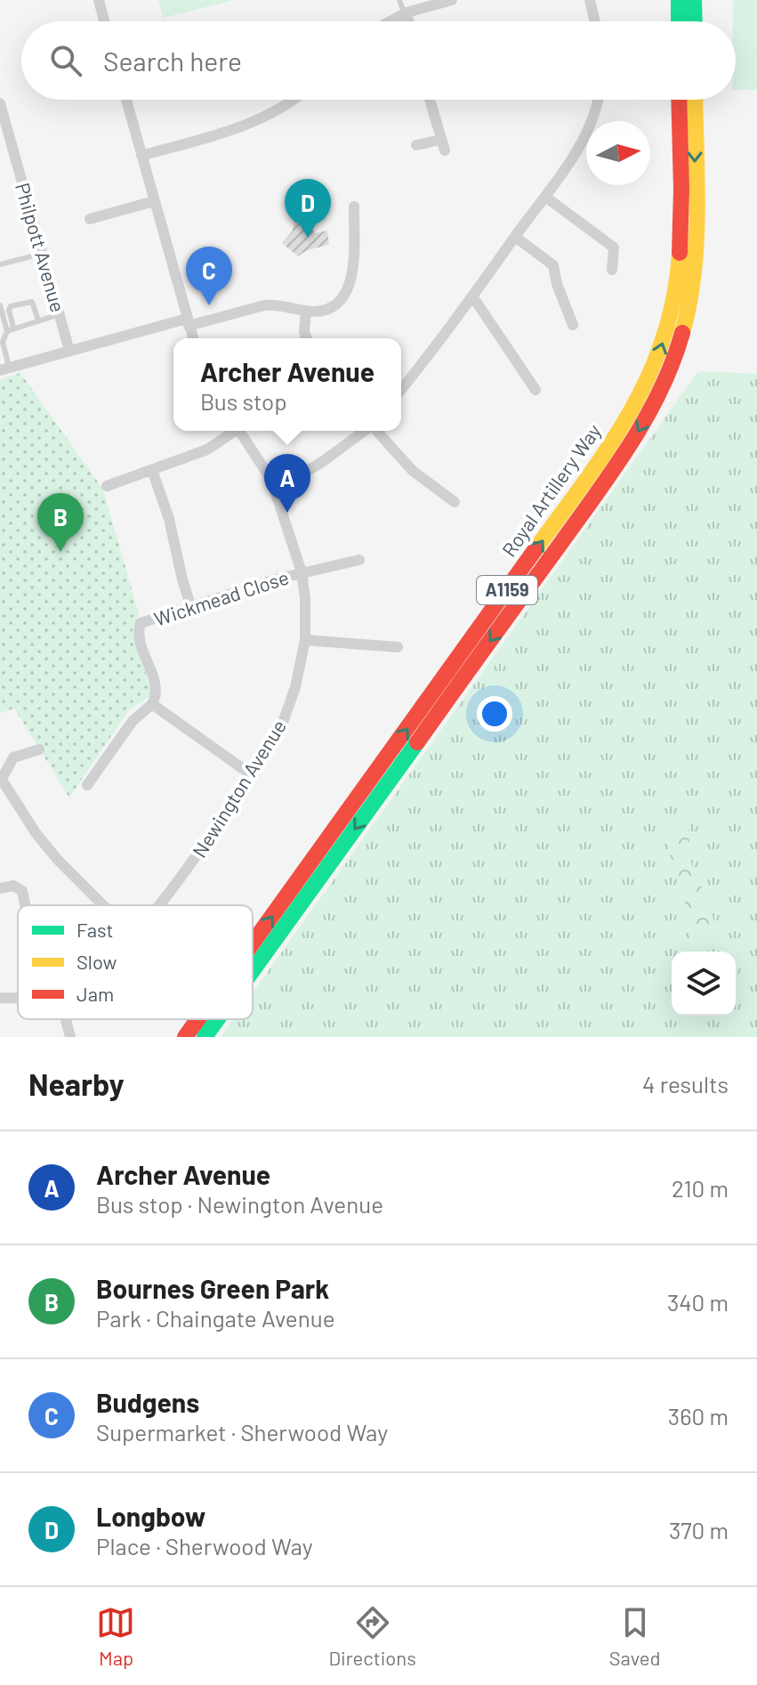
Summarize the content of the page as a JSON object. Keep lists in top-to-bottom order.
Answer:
{
  "streets": {
    "main road": ["Royal Artillery Way", "A1159"],
    "street": ["Philpott Avenue", "Wickmead Close", "Newington Avenue"]
  },
  "crossings": [
    ["Wickmead Close", "Newington Avenue"]
  ],
  "legend": ["Fast", "Slow", "Jam"],
  "north": "right",
  "page": {
    "search": "Search here",
    "pins": [
      "D",
      "C",
      "A",
      "B"
    ],
    "popup": ["Archer Avenue", "Bus stop"],
    "heading": ["Nearby", "4 results"],
    "list": [
      {
        "mark": "A",
        "name": "Archer Avenue",
        "note": "Bus stop · Newington Avenue",
        "value": "210 m"
      },
      {
        "mark": "B",
        "name": "Bournes Green Park",
        "note": "Park · Chaingate Avenue",
        "value": "340 m"
      },
      {
        "mark": "C",
        "name": "Budgens",
        "note": "Supermarket · Sherwood Way",
        "value": "360 m"
      },
      {
        "mark": "D",
        "name": "Longbow",
        "note": "Place · Sherwood Way",
        "value": "370 m"
      }
    ],
    "nav": ["Map", "Directions", "Saved"]
  }
}
